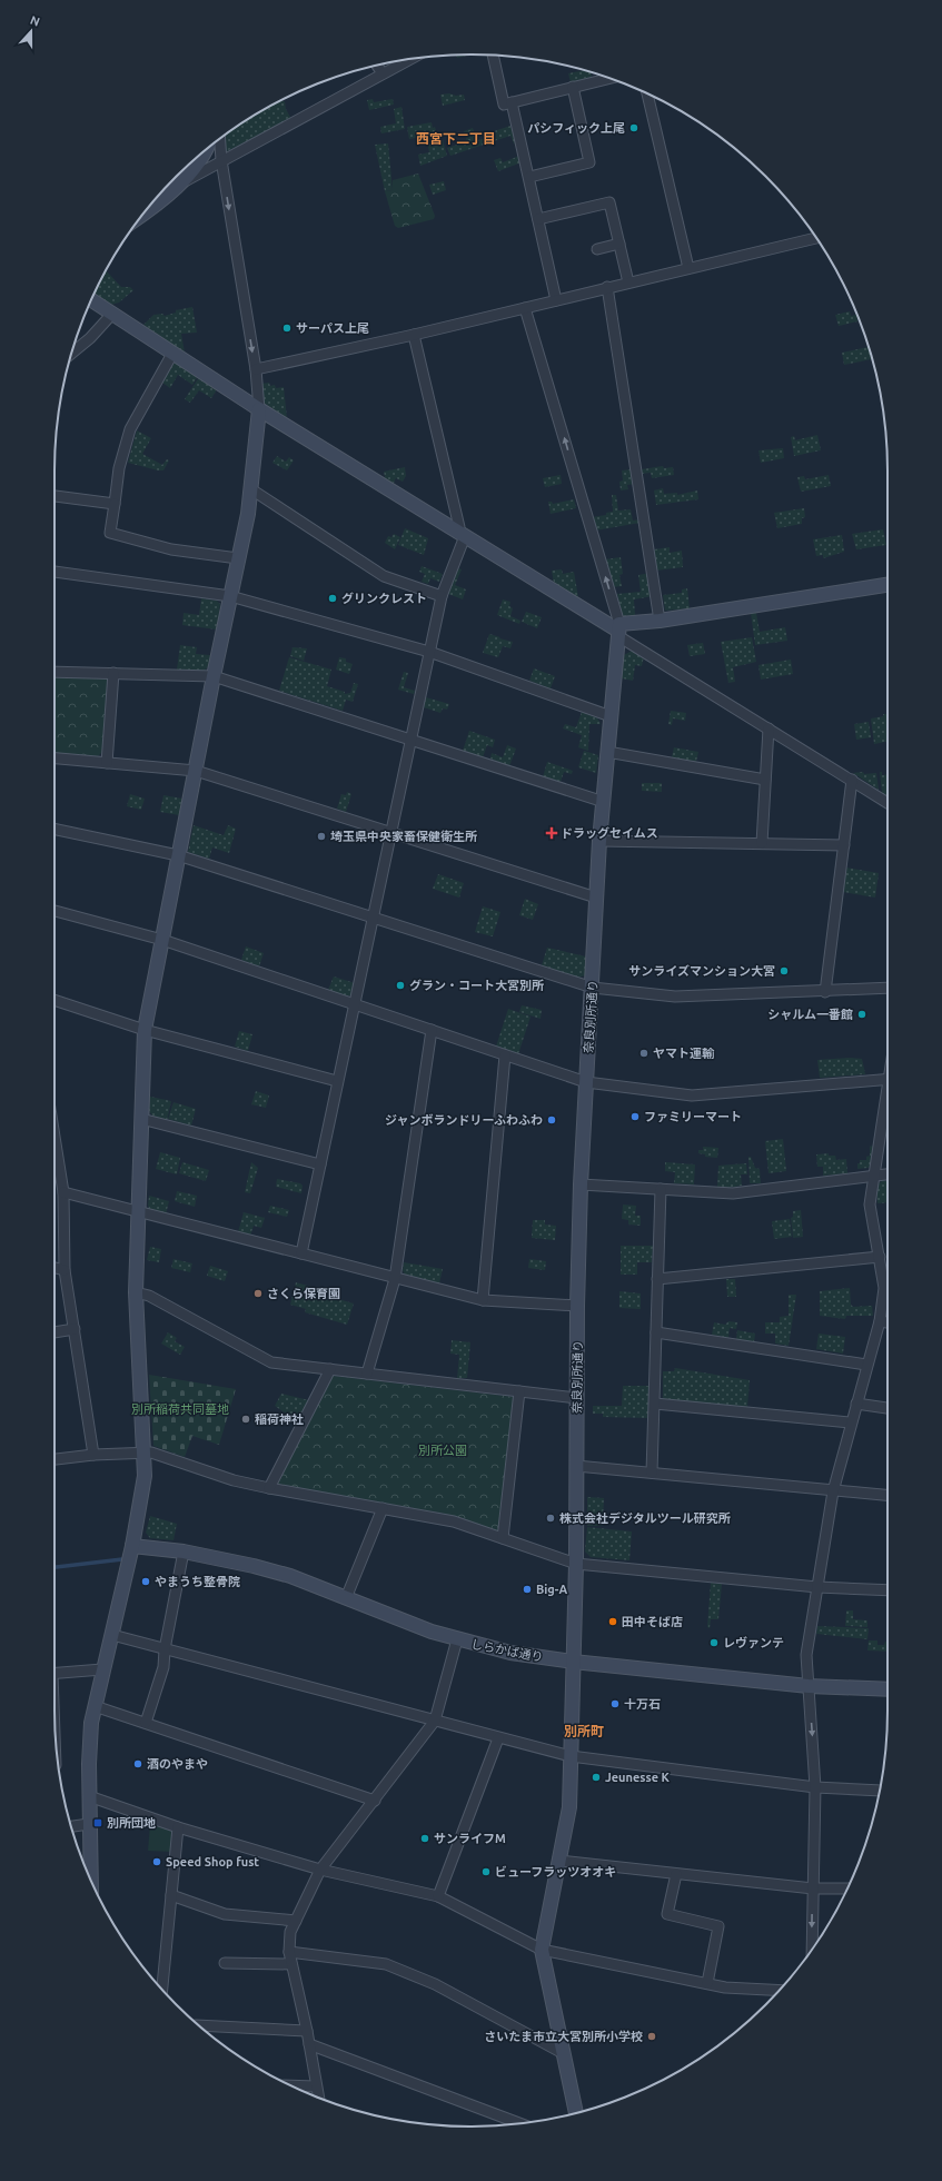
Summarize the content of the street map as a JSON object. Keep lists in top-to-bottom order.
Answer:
{
  "streets": {
    "street": ["奈良別所通り", "しらかば通り"]
  },
  "crossings": [
    ["奈良別所通り", "しらかば通り"]
  ],
  "districts": ["西宮下二丁目", "別所町"],
  "parks": ["別所稲荷共同墓地", "別所公園"],
  "places": {
    "other": [
      "パシフィック上尾",
      "サーパス上尾",
      "グリンクレスト",
      "埼玉県中央家畜保健衛生所",
      "サンライズマンション大宮",
      "グラン・コート大宮別所",
      "シャルム一番館",
      "ヤマト運輸",
      "ファミリーマート",
      "ジャンボランドリーふわふわ",
      "さくら保育園",
      "稲荷神社",
      "株式会社デジタルツール研究所",
      "やまうち整骨院",
      "Big-A",
      "田中そば店",
      "レヴァンテ",
      "十万石",
      "酒のやまや",
      "Jeunesse K",
      "サンライフM",
      "Speed Shop fust",
      "ビューフラッツオオキ",
      "さいたま市立大宮別所小学校"
    ],
    "health": ["ドラッグセイムス"],
    "transit": ["別所団地"]
  },
  "north": "top"
}
